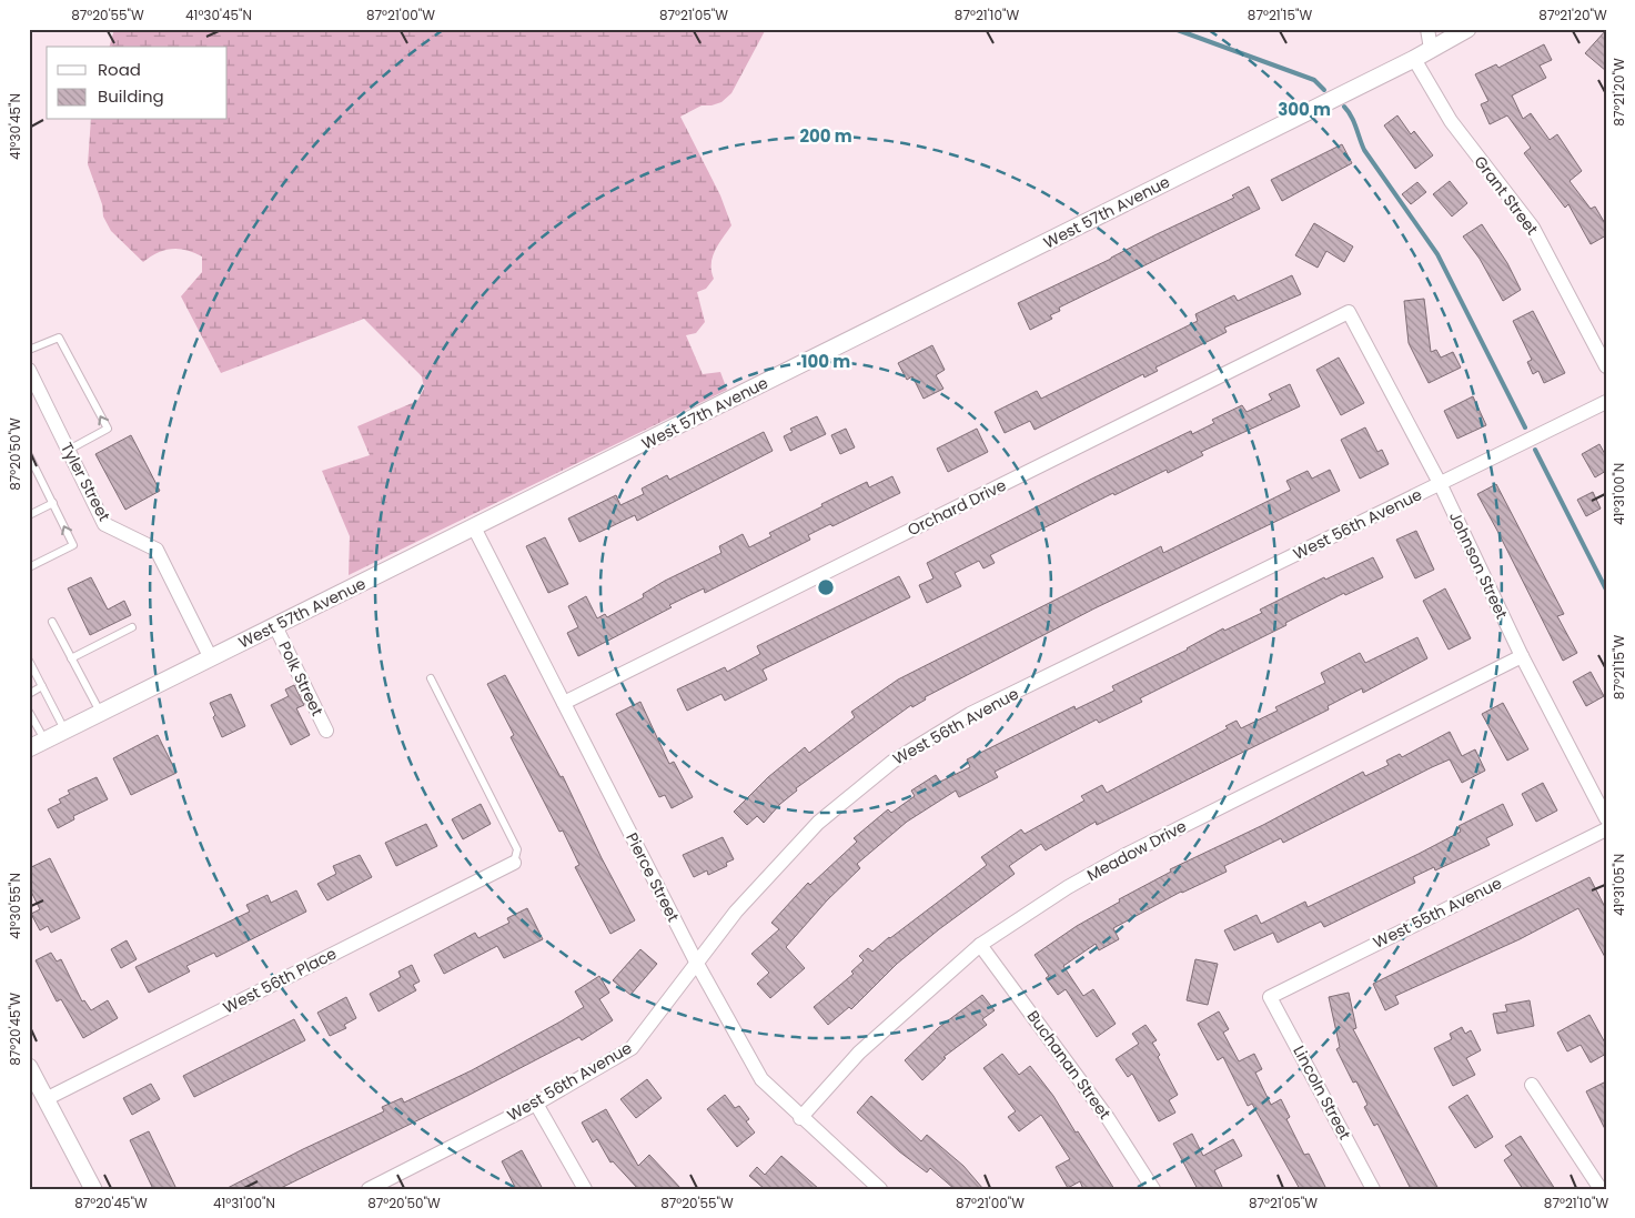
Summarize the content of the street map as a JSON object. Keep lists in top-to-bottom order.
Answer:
{
  "streets": {
    "street": [
      "Grant Street",
      "West 57th Avenue",
      "Tyler Street",
      "Orchard Drive",
      "West 56th Avenue",
      "Johnson Street",
      "Polk Street",
      "Meadow Drive",
      "Pierce Street",
      "West 55th Avenue",
      "West 56th Place",
      "Buchanan Street",
      "Lincoln Street"
    ]
  },
  "crossings": [
    ["Grant Street", "West 57th Avenue"],
    ["West 57th Avenue", "Tyler Street"],
    ["West 57th Avenue", "Polk Street"],
    ["West 57th Avenue", "Pierce Street"],
    ["Orchard Drive", "Johnson Street"],
    ["Orchard Drive", "Pierce Street"],
    ["West 56th Avenue", "Johnson Street"],
    ["West 56th Avenue", "Pierce Street"],
    ["Johnson Street", "Meadow Drive"],
    ["Meadow Drive", "Pierce Street"],
    ["Meadow Drive", "Buchanan Street"],
    ["West 55th Avenue", "Lincoln Street"]
  ],
  "legend": ["Road", "Building"],
  "coordinates": [
    "87°20'55\"W",
    "41°30'45\"N",
    "87°21'00\"W",
    "87°21'05\"W",
    "87°21'10\"W",
    "87°21'15\"W",
    "87°21'20\"W",
    "87°20'50\"W",
    "41°31'00\"N",
    "41°31'05\"N",
    "41°30'55\"N",
    "87°20'45\"W"
  ],
  "rings": ["300 m", "200 m", "100 m"]
}
